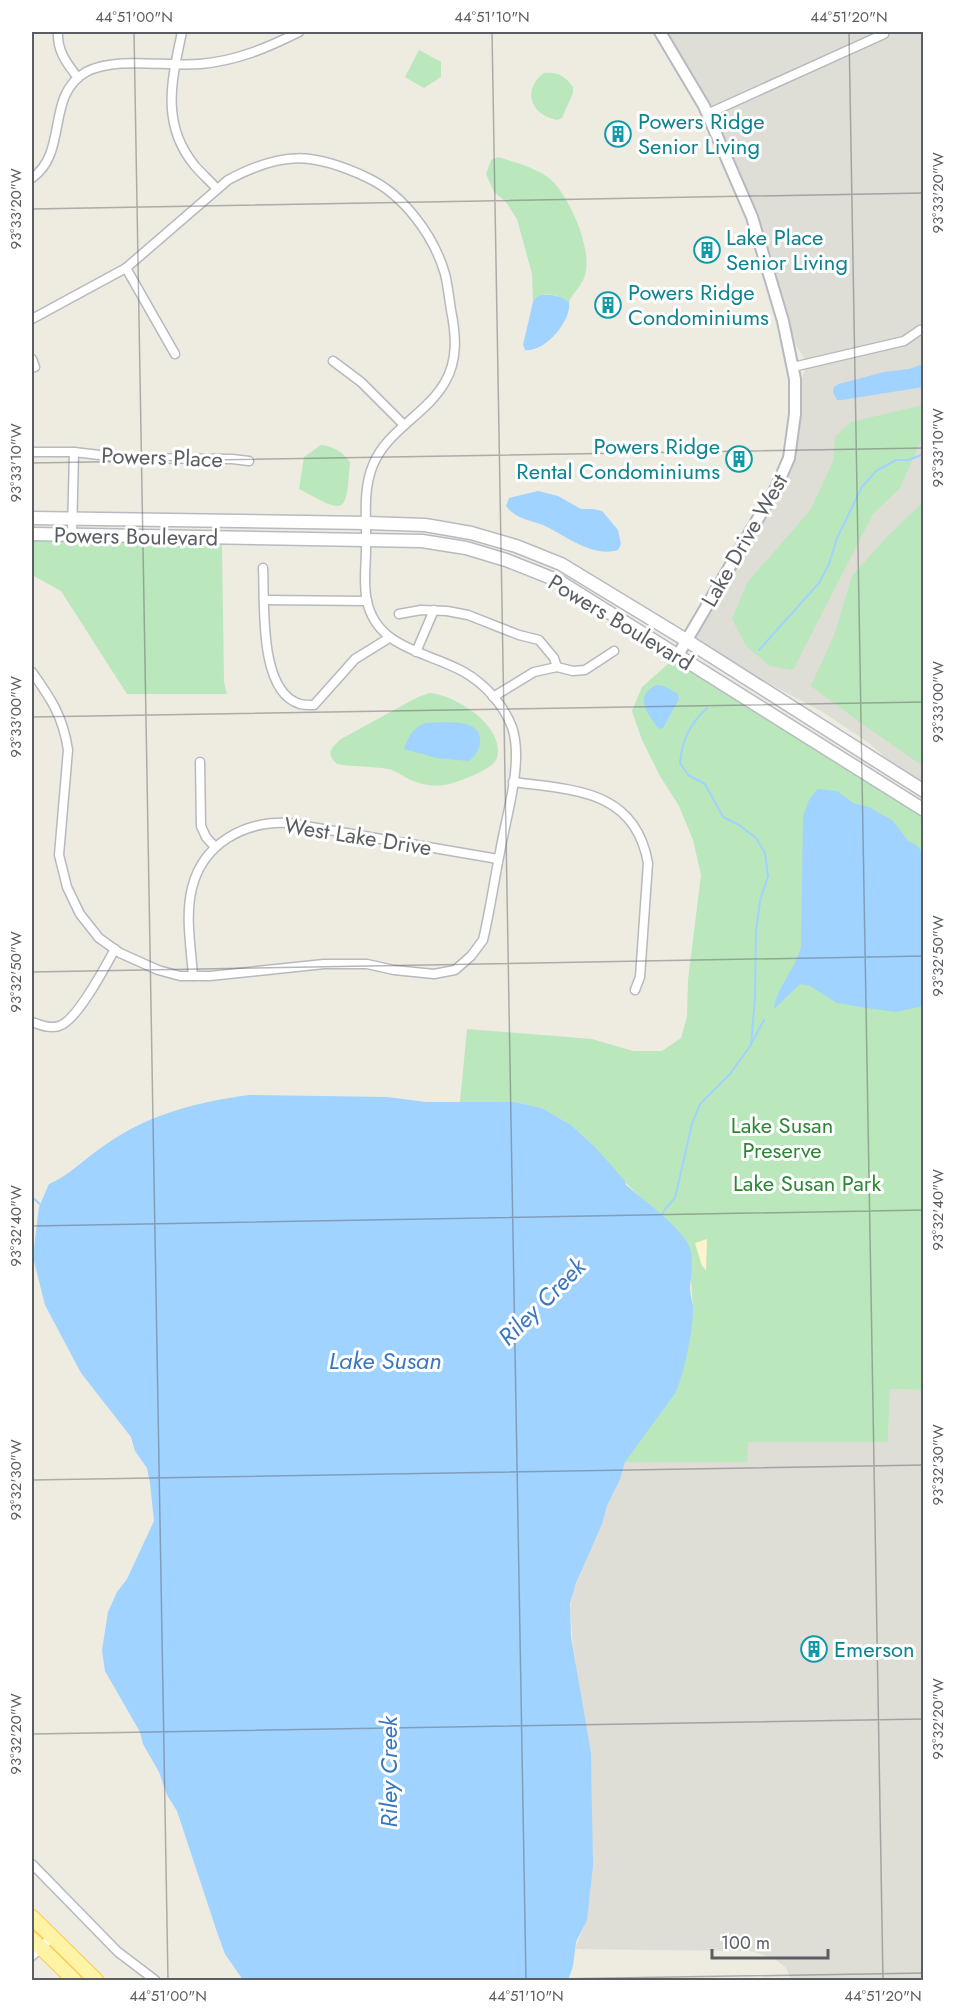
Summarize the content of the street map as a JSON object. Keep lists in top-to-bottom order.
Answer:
{
  "streets": {
    "main road": ["Powers Boulevard"],
    "street": ["Powers Place", "Lake Drive West", "West Lake Drive"]
  },
  "crossings": [
    ["Powers Place", "Powers Boulevard"],
    ["Powers Boulevard", "Lake Drive West"]
  ],
  "water": ["Riley Creek", "Lake Susan"],
  "parks": ["Lake Susan Preserve", "Lake Susan Park"],
  "places": {
    "building": [
      "Powers Ridge Senior Living",
      "Lake Place Senior Living",
      "Powers Ridge Condominiums",
      "Powers Ridge Rental Condominiums",
      "Emerson"
    ]
  },
  "scale_bar": "100 m",
  "coordinates": [
    "44°51'00\"N",
    "44°51'10\"N",
    "44°51'20\"N",
    "93°33'20\"W",
    "93°33'10\"W",
    "93°33'00\"W",
    "93°32'50\"W",
    "93°32'40\"W",
    "93°32'30\"W",
    "93°32'20\"W"
  ]
}
